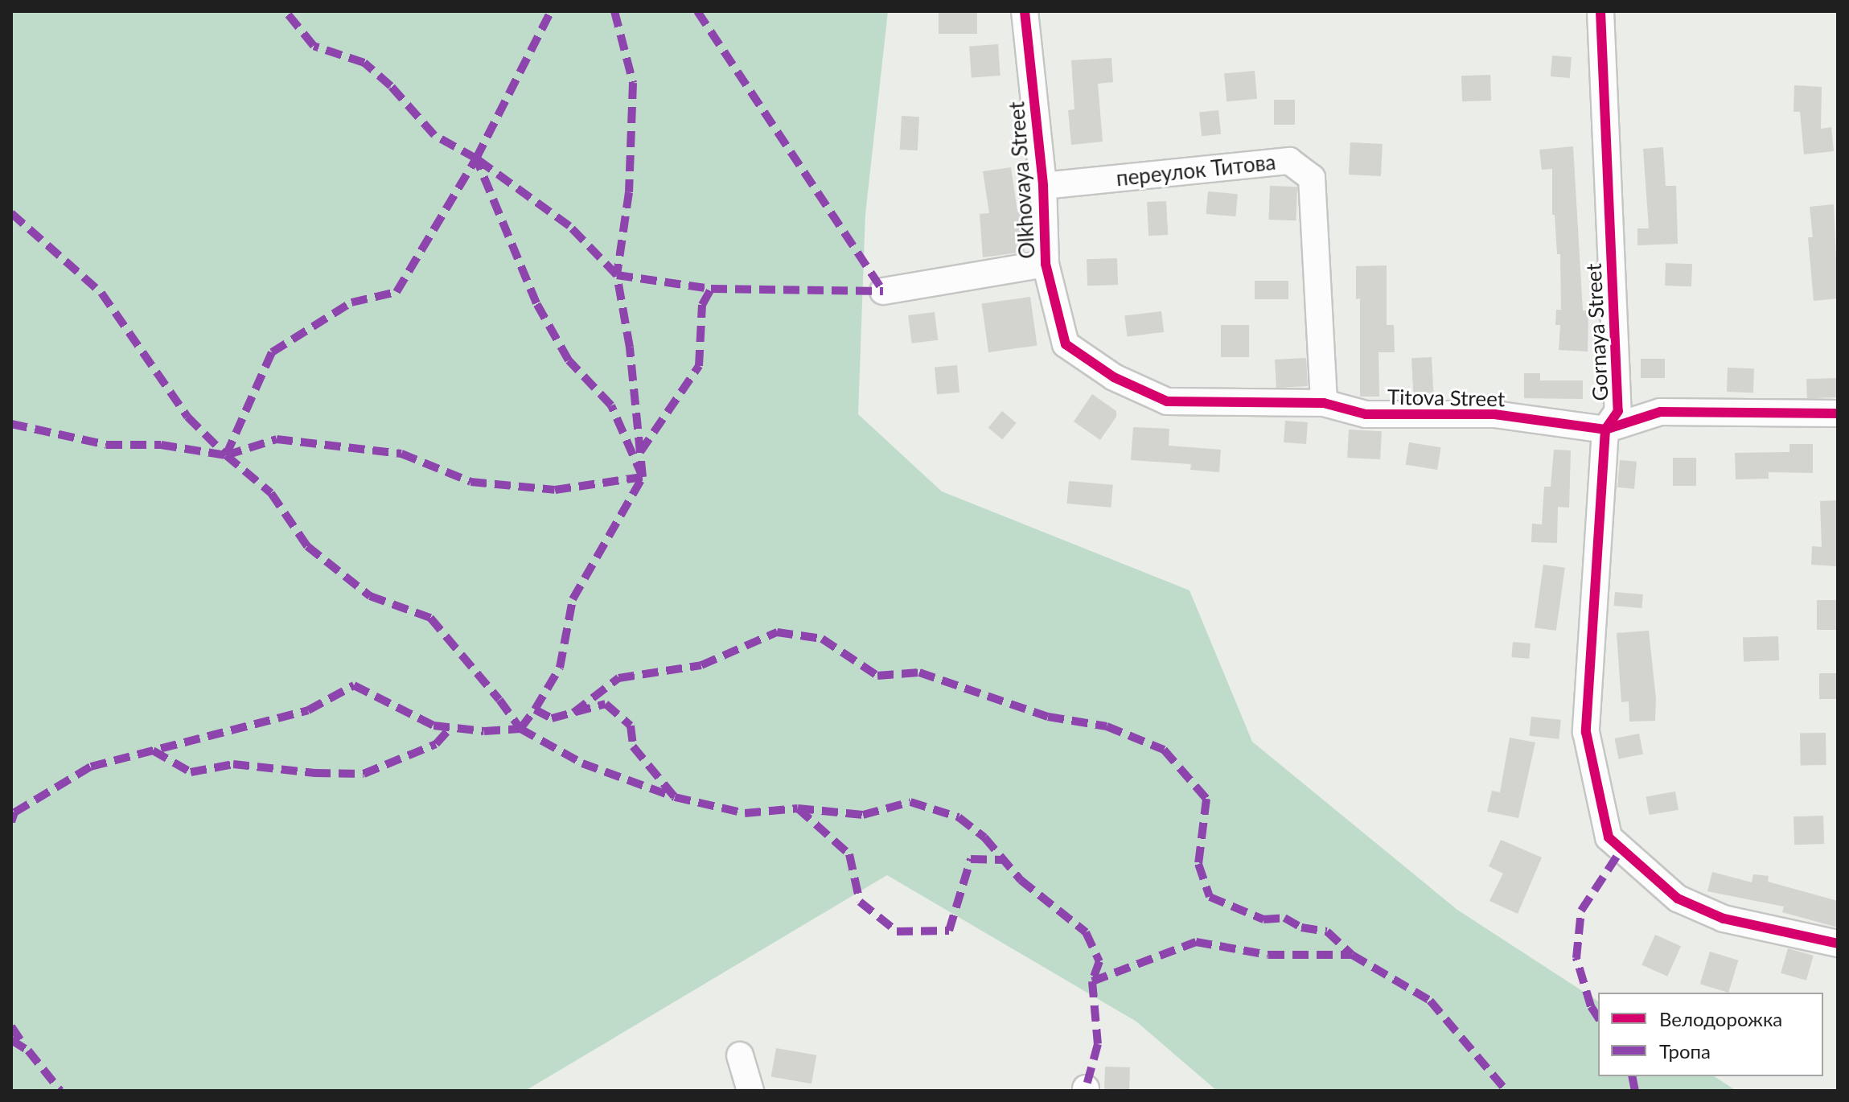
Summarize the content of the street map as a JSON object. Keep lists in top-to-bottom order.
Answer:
{
  "streets": {
    "street": [
      "переулок Титова",
      "Olkhovaya Street",
      "Gornaya Street",
      "Titova Street"
    ]
  },
  "crossings": [
    ["переулок Титова", "Olkhovaya Street"],
    ["переулок Титова", "Titova Street"],
    ["Olkhovaya Street", "Titova Street"],
    ["Gornaya Street", "Titova Street"]
  ],
  "legend": ["Велодорожка", "Тропа"]
}
